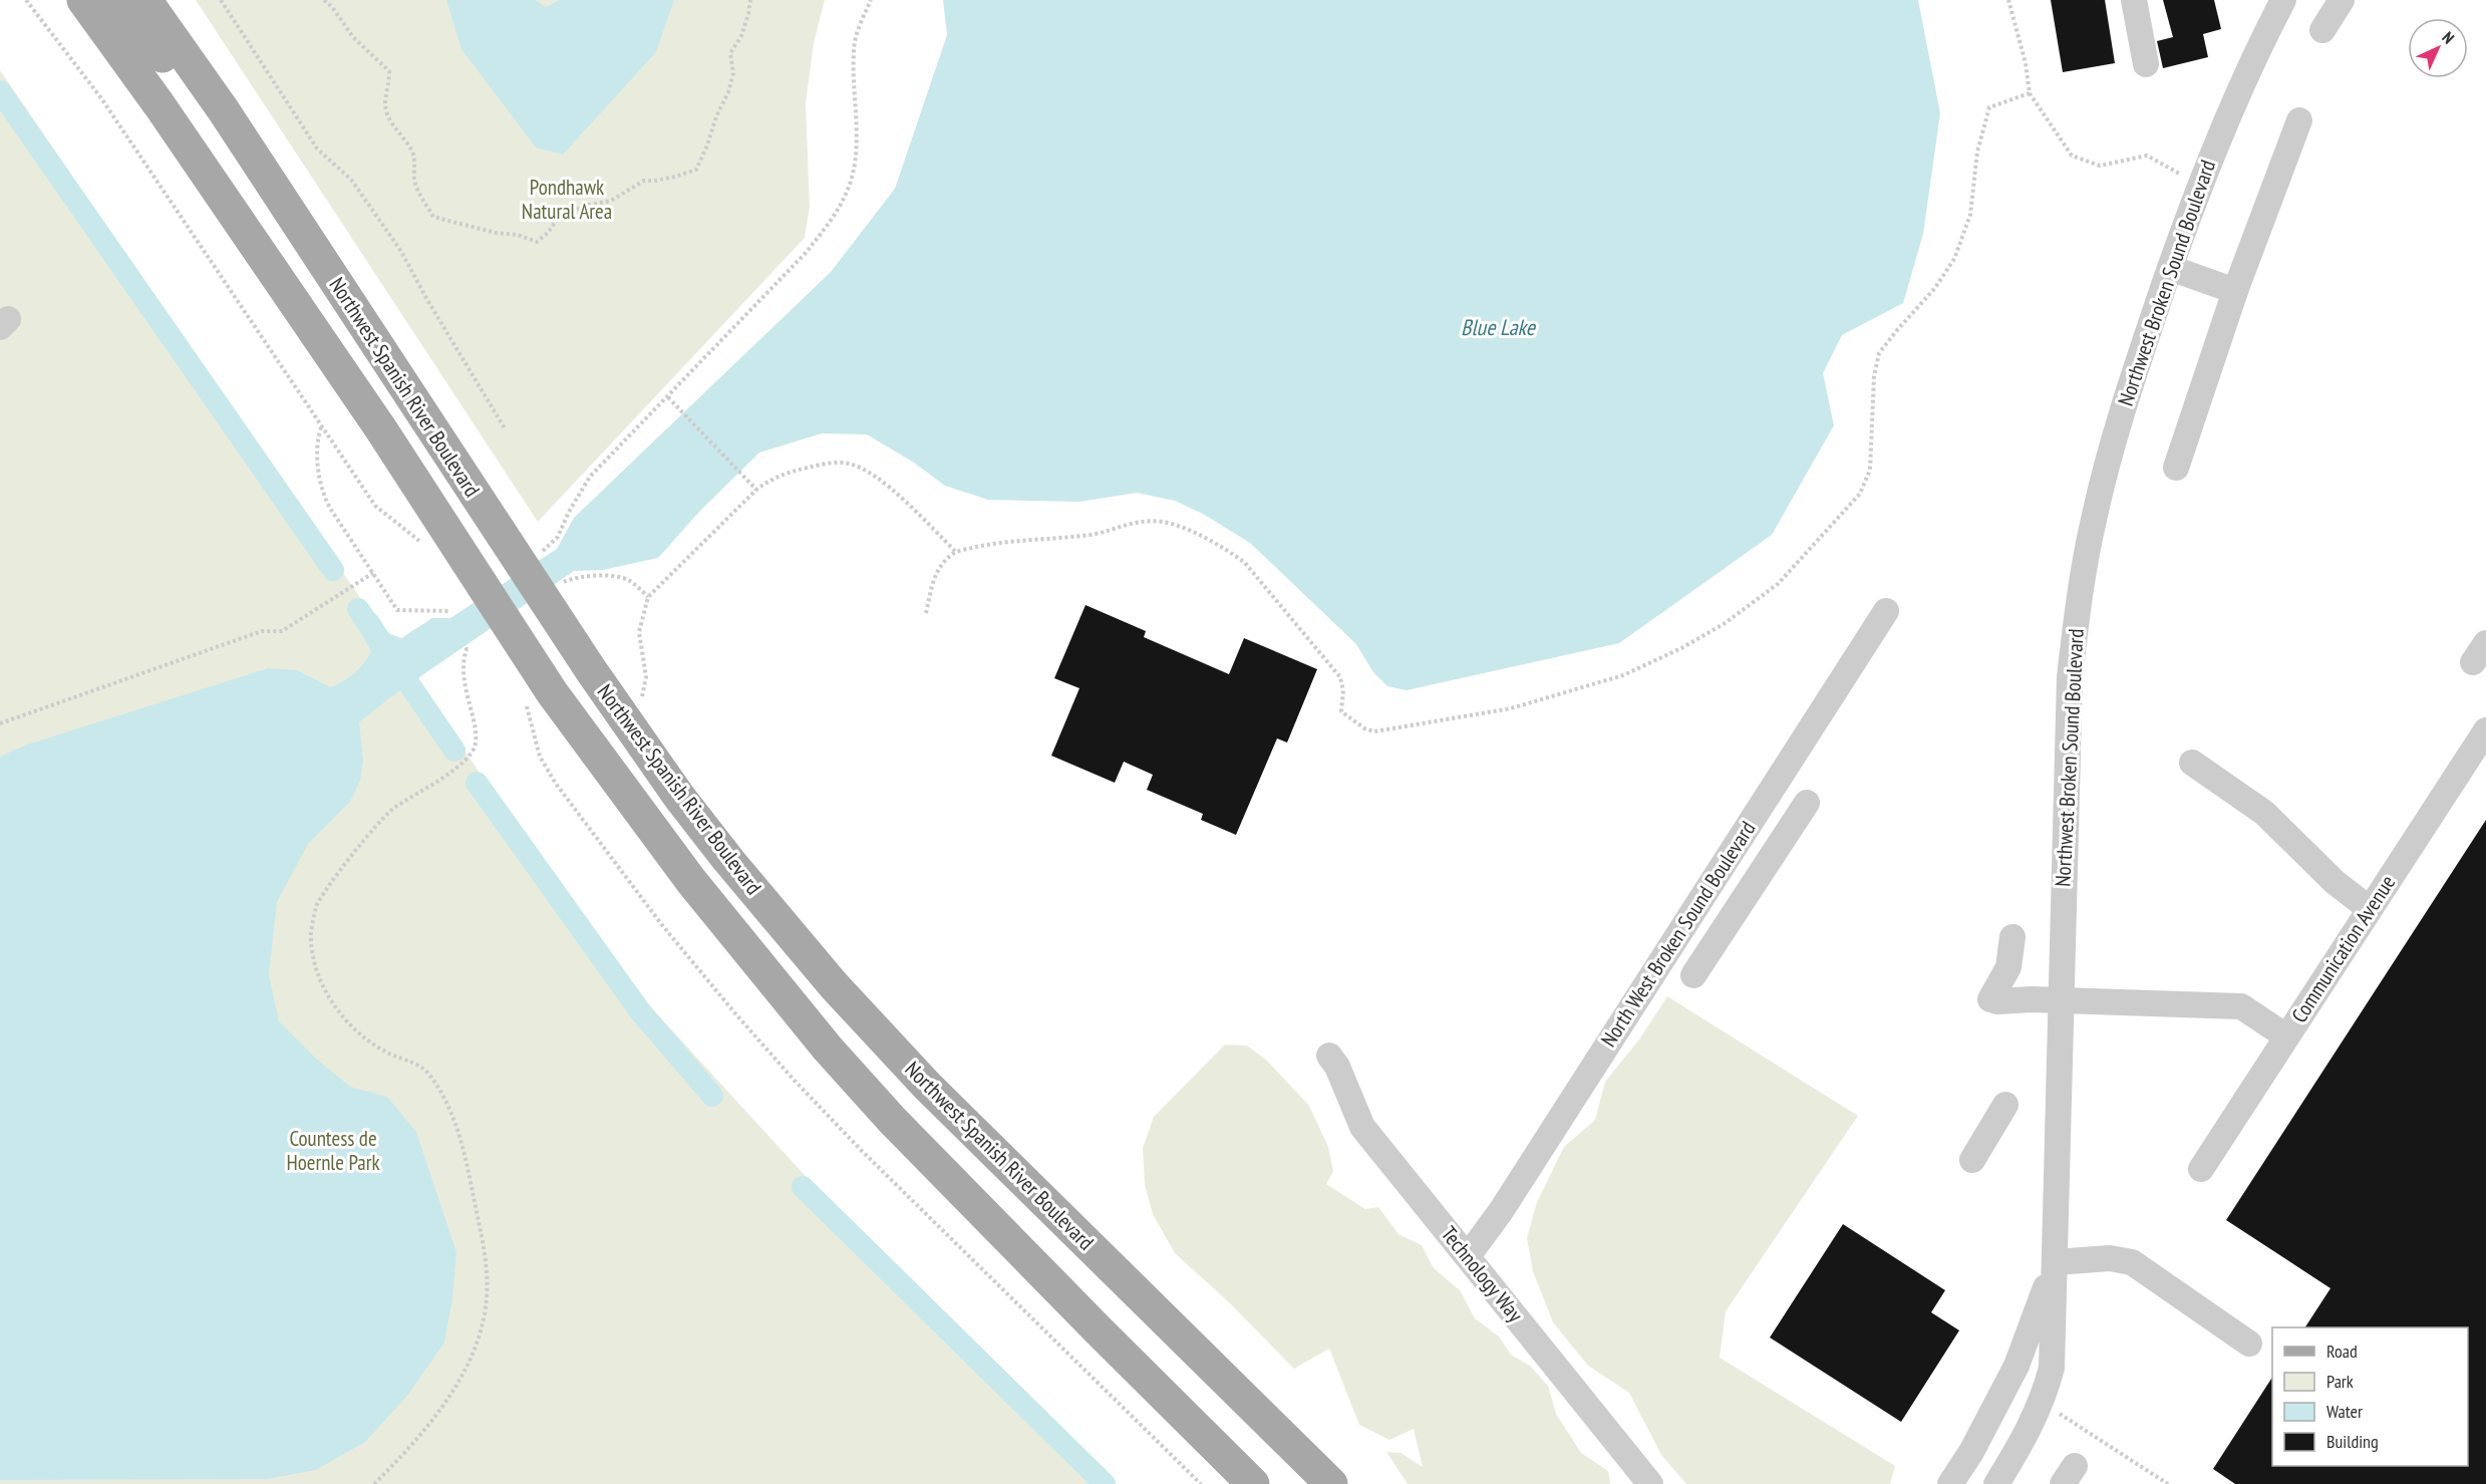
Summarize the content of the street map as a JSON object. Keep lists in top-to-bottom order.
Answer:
{
  "streets": {
    "main road": ["Northwest Spanish River Boulevard"],
    "street": [
      "Northwest Broken Sound Boulevard",
      "North West Broken Sound Boulevard",
      "Communication Avenue",
      "Technology Way"
    ]
  },
  "crossings": [
    ["North West Broken Sound Boulevard", "Technology Way"]
  ],
  "water": ["Blue Lake"],
  "parks": ["Pondhawk Natural Area", "Countess de Hoernle Park"],
  "legend": [
    "Road",
    "Park",
    "Water",
    "Building"
  ],
  "north": "top right"
}
